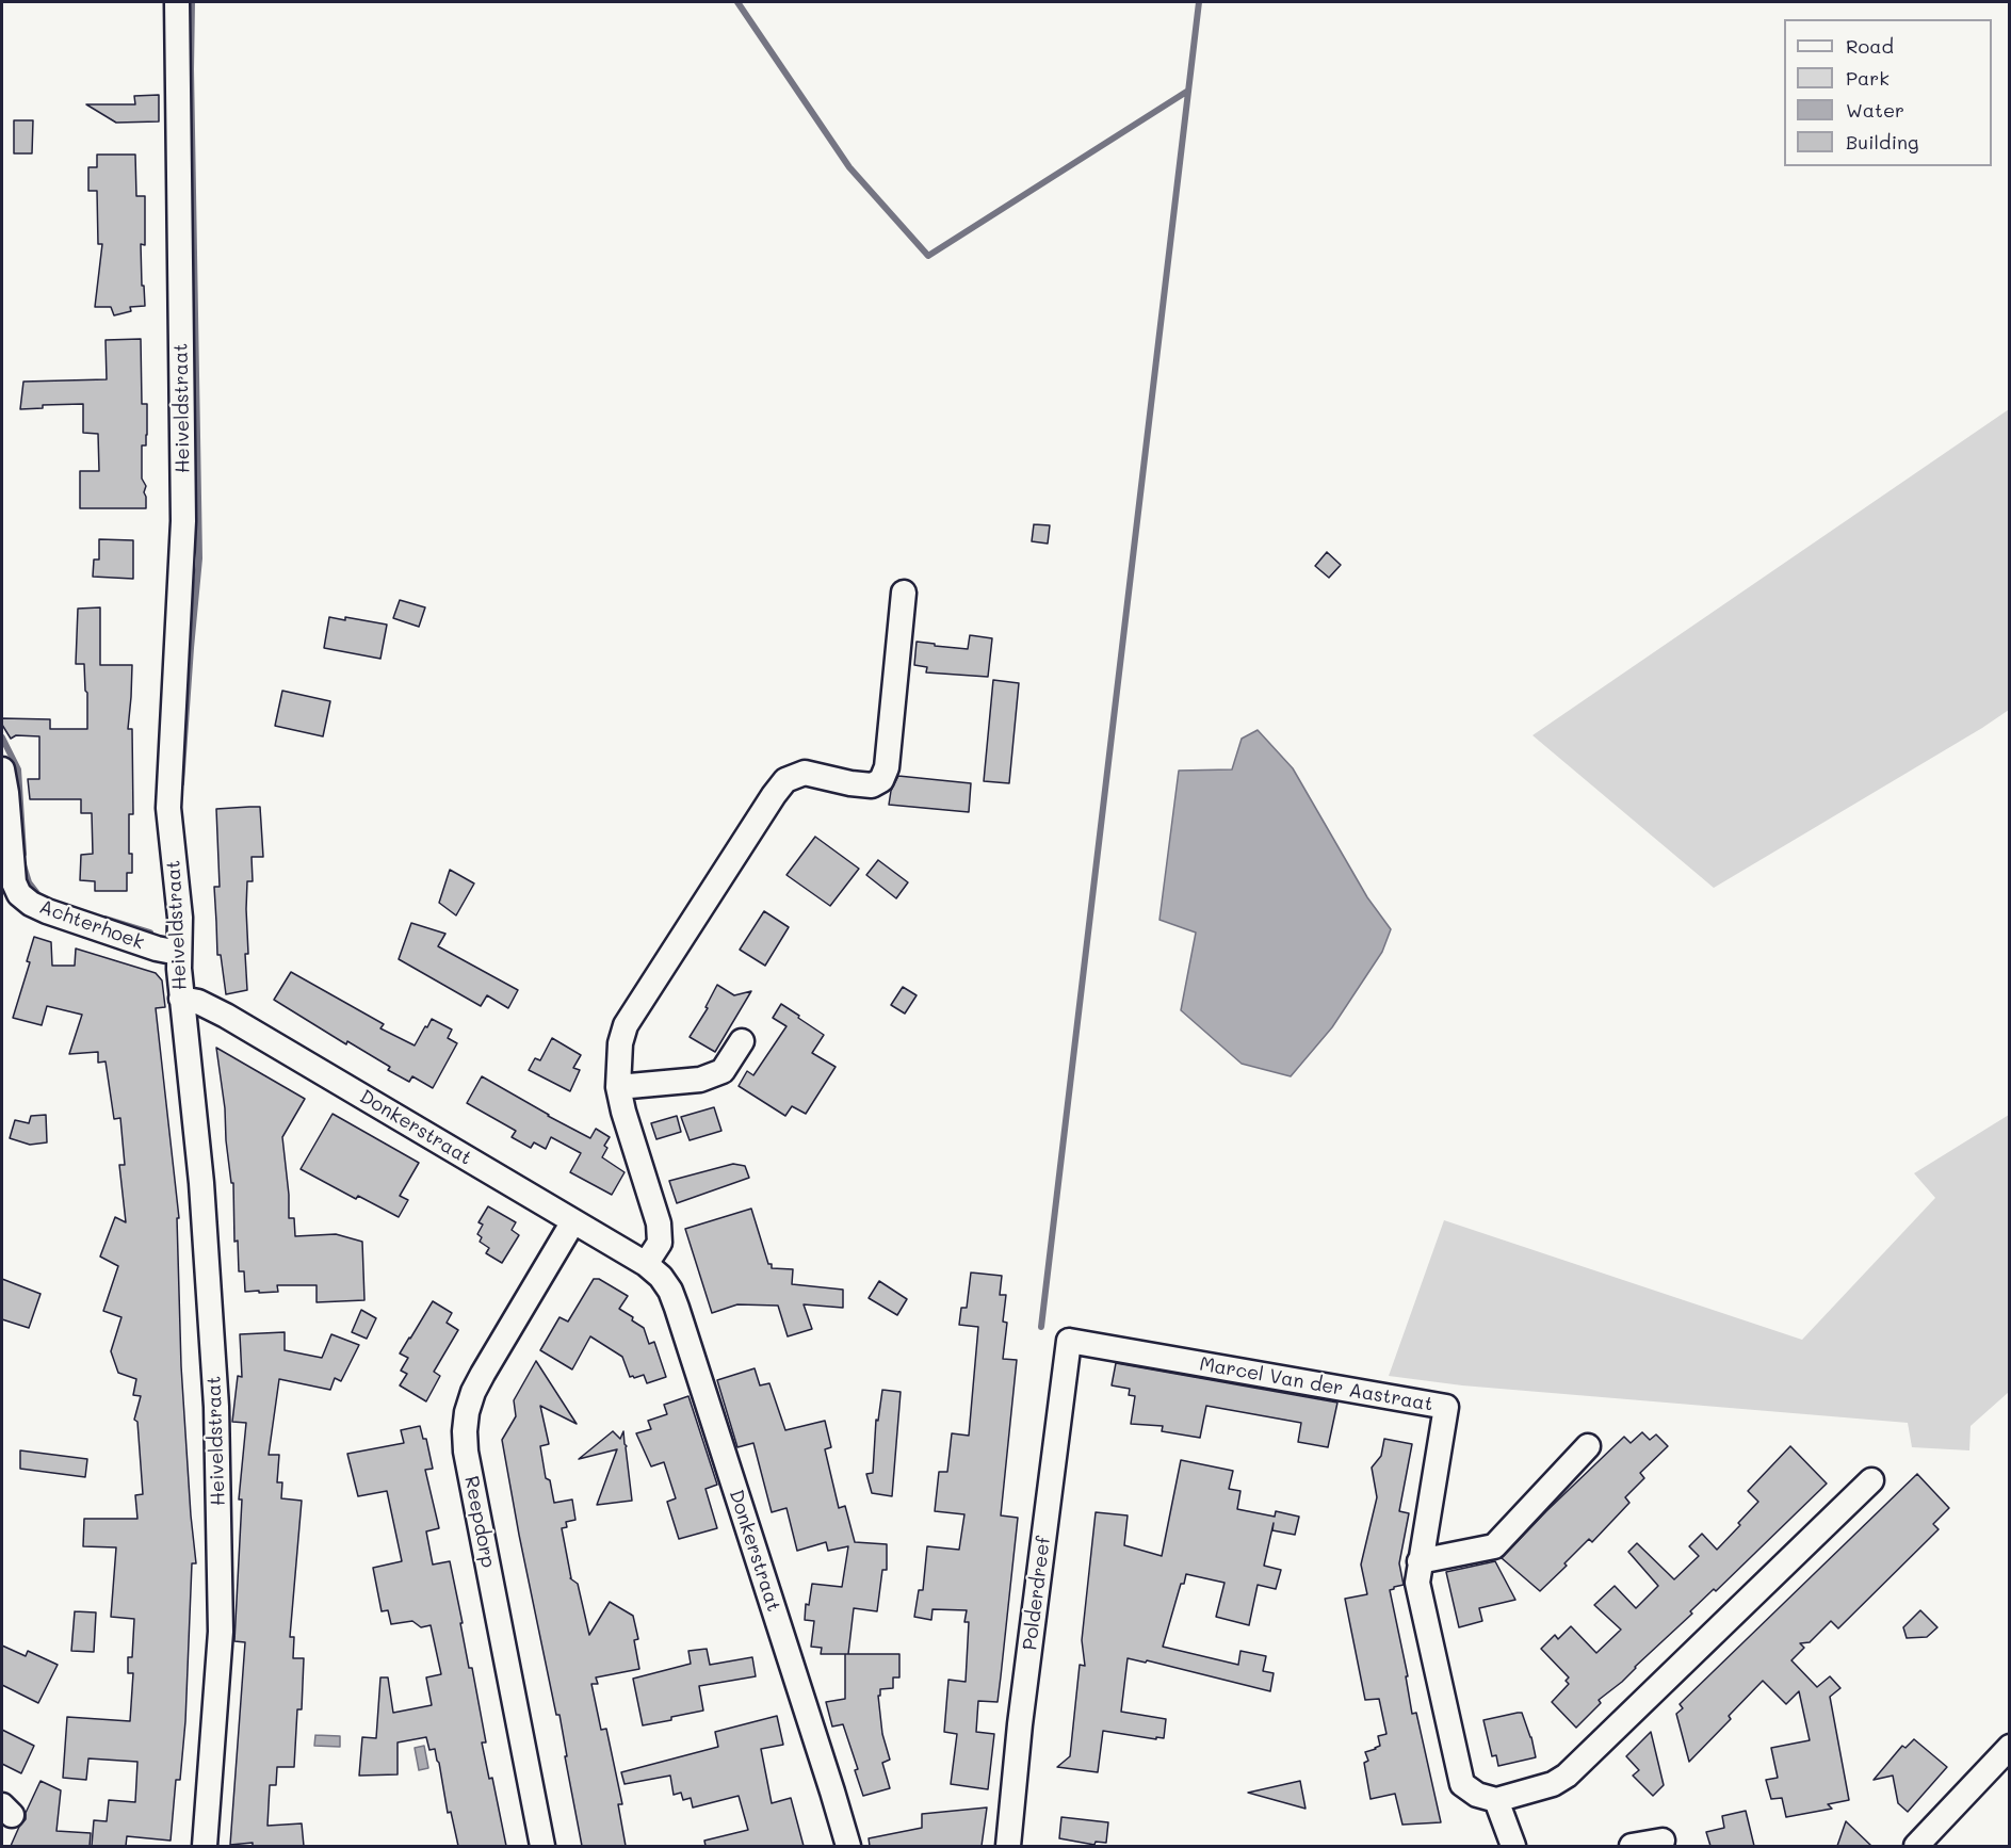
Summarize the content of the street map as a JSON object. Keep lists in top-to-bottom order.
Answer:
{
  "streets": {
    "street": [
      "Heiveldstraat",
      "Achterhoek",
      "Donkerstraat",
      "Marcel Van der Aastraat",
      "Reepdorp",
      "Polderdreef"
    ]
  },
  "crossings": [
    ["Heiveldstraat", "Achterhoek"],
    ["Heiveldstraat", "Donkerstraat"],
    ["Donkerstraat", "Reepdorp"],
    ["Marcel Van der Aastraat", "Polderdreef"]
  ],
  "legend": [
    "Road",
    "Park",
    "Water",
    "Building"
  ]
}
